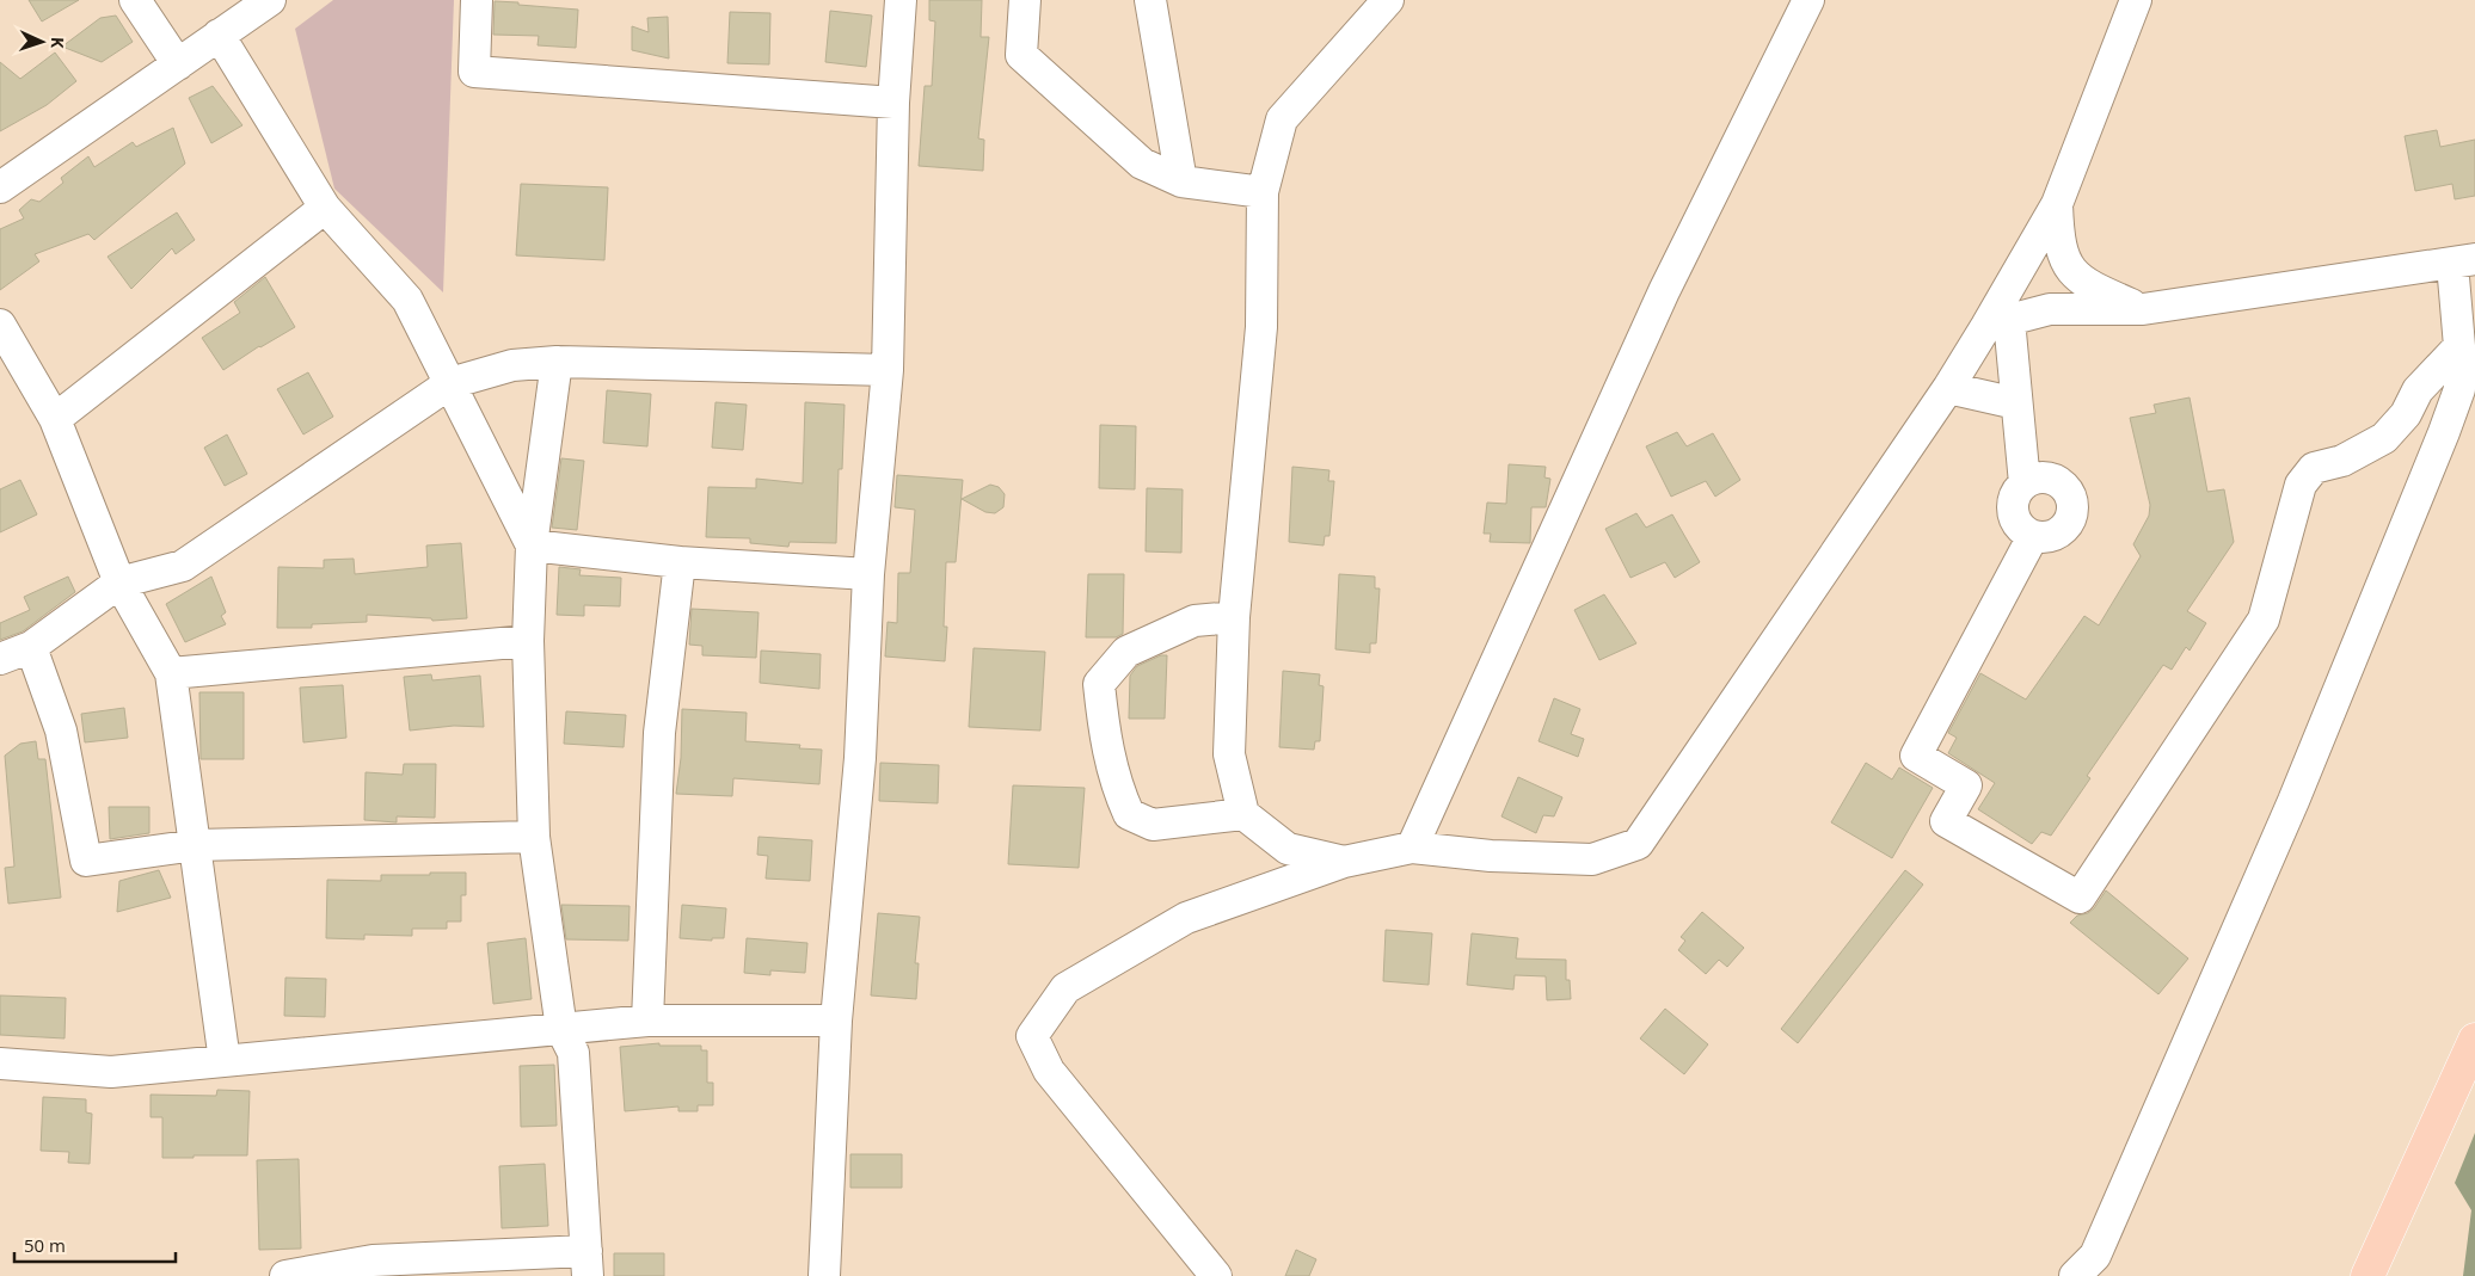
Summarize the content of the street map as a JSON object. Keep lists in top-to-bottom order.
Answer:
{
  "scale_bar": "50 m",
  "north": "right"
}
